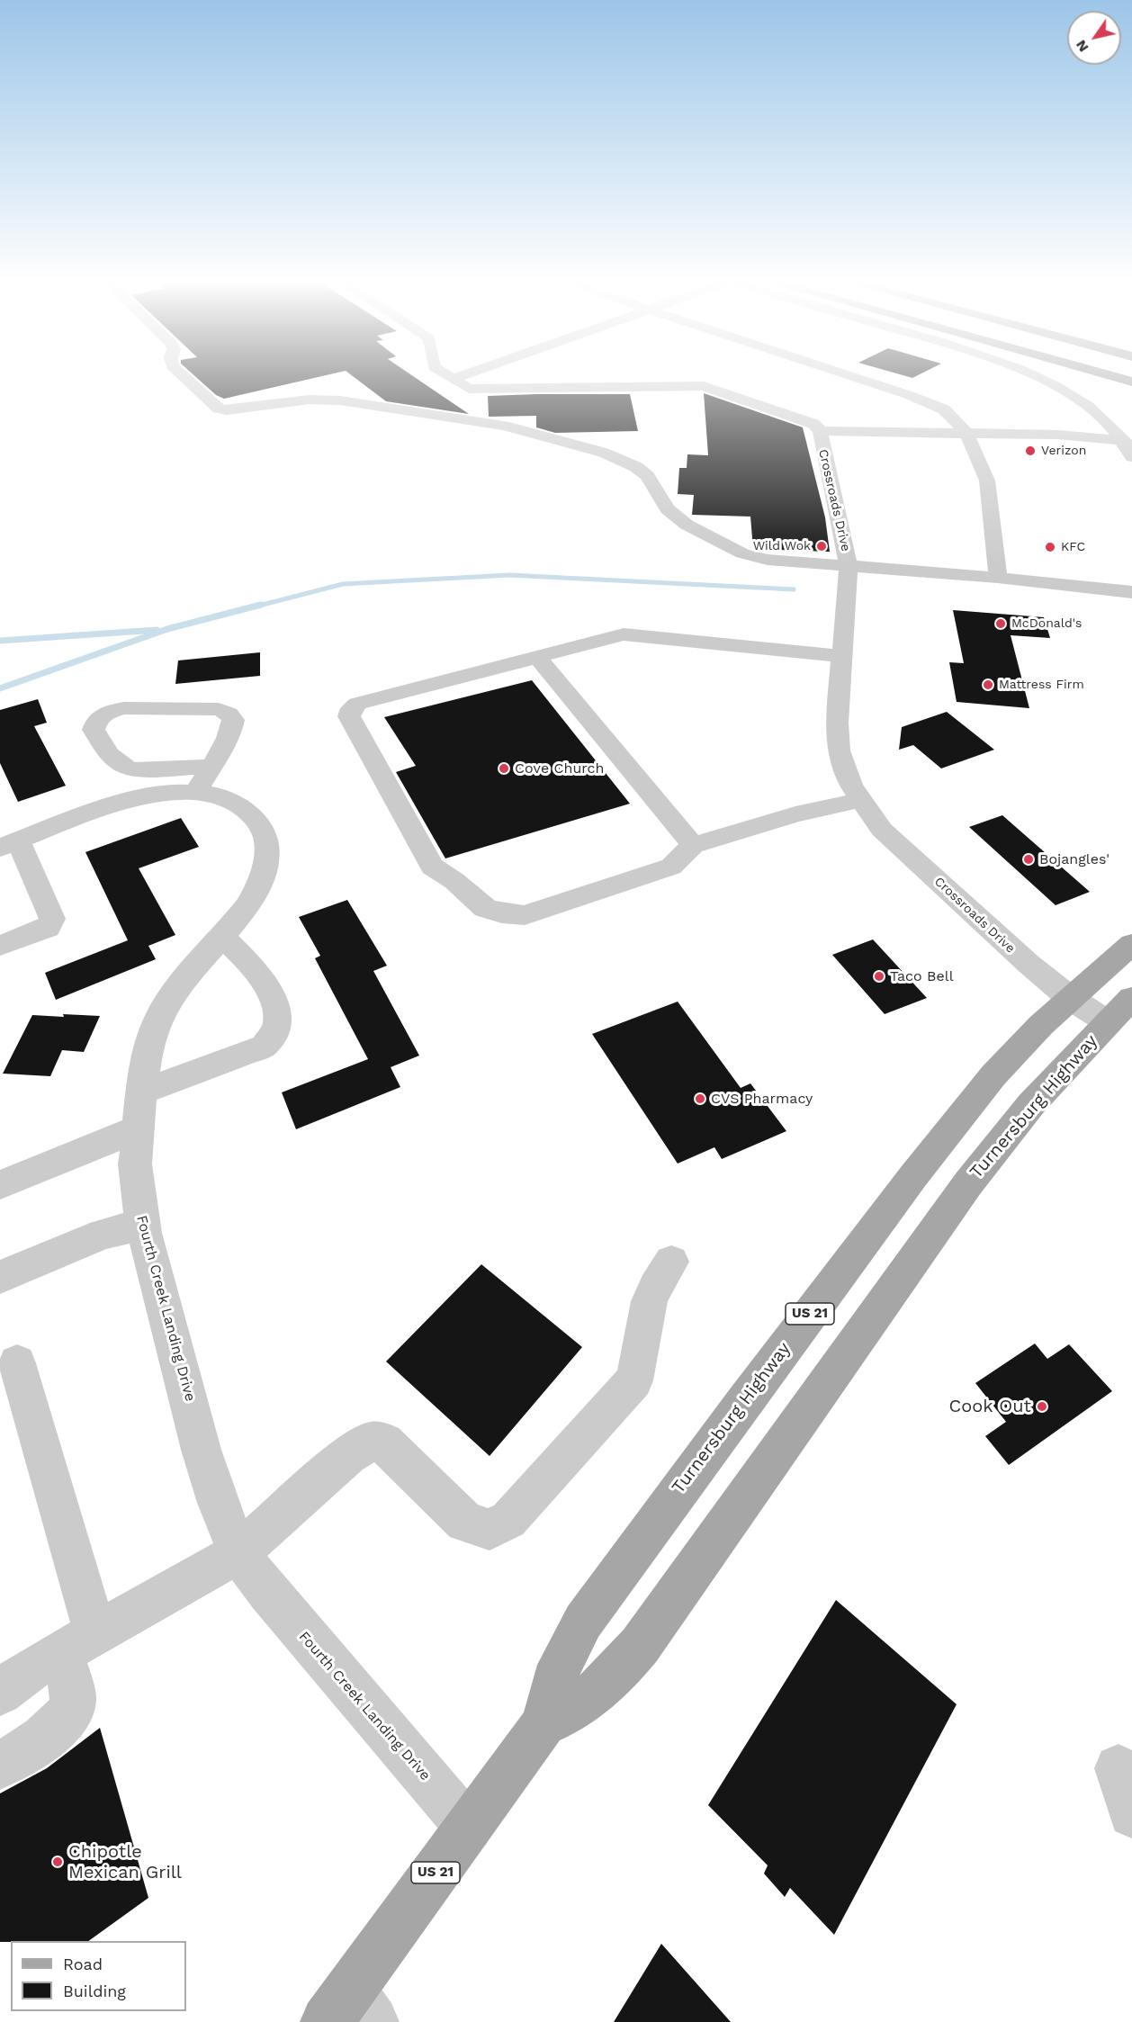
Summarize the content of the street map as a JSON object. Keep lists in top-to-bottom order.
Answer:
{
  "streets": {
    "main road": ["Turnersburg Highway", "US 21"],
    "street": ["Crossroads Drive", "Fourth Creek Landing Drive"]
  },
  "crossings": [
    ["Crossroads Drive", "Turnersburg Highway"],
    ["Turnersburg Highway", "Fourth Creek Landing Drive"]
  ],
  "places": [
    "Verizon",
    "Wild Wok",
    "KFC",
    "McDonald's",
    "Mattress Firm",
    "Cove Church",
    "Bojangles'",
    "Taco Bell",
    "CVS Pharmacy",
    "Cook Out",
    "Chipotle Mexican Grill"
  ],
  "legend": ["Road", "Building"],
  "north": "bottom left"
}
